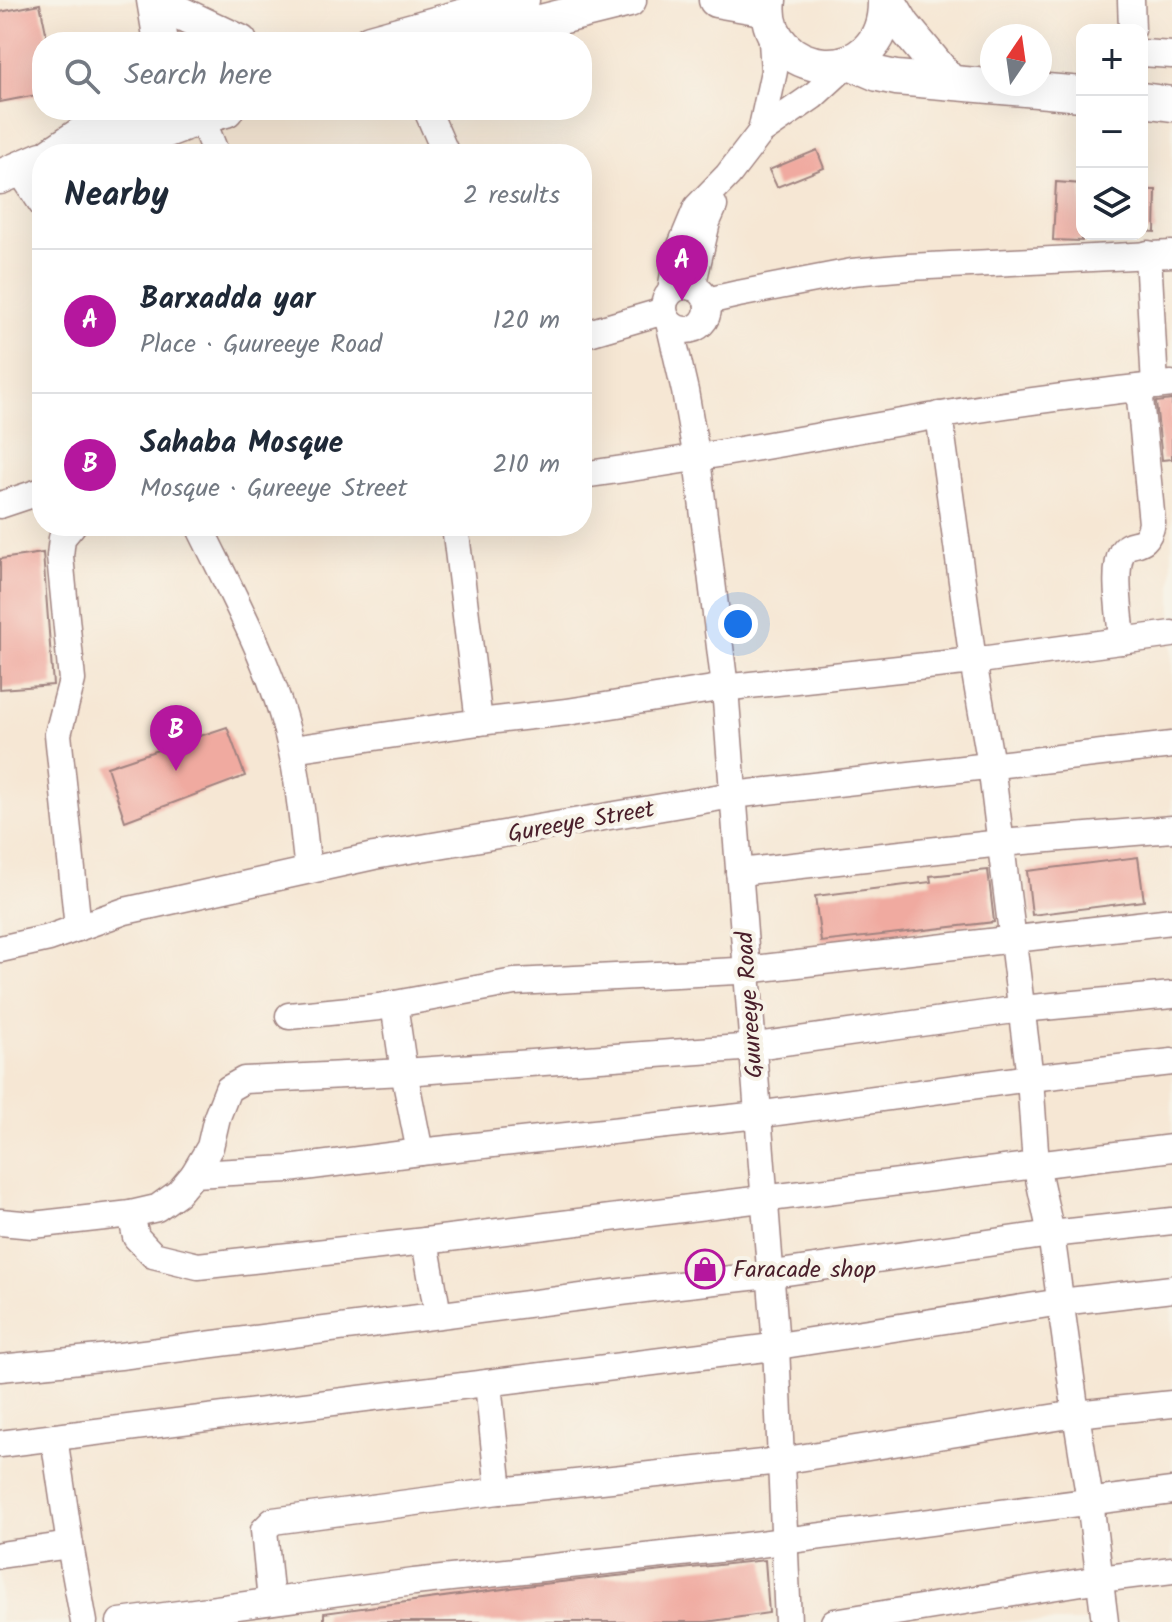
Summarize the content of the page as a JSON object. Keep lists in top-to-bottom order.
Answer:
{
  "streets": {
    "street": ["Gureeye Street", "Guureeye Road"]
  },
  "crossings": [
    ["Gureeye Street", "Guureeye Road"]
  ],
  "places": {
    "shop": ["Faracade shop"]
  },
  "north": "top",
  "page": {
    "map_buttons": ["+", "−"],
    "search": "Search here",
    "heading": ["Nearby", "2 results"],
    "pins": ["A", "B"],
    "list": [
      {
        "mark": "A",
        "name": "Barxadda yar",
        "note": "Place · Guureeye Road",
        "value": "120 m"
      },
      {
        "mark": "B",
        "name": "Sahaba Mosque",
        "note": "Mosque · Gureeye Street",
        "value": "210 m"
      }
    ]
  }
}
